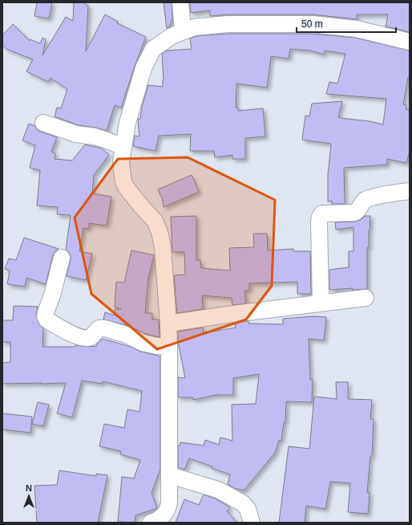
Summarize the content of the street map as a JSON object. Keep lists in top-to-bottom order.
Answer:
{
  "scale_bar": "50 m",
  "north": "top"
}
